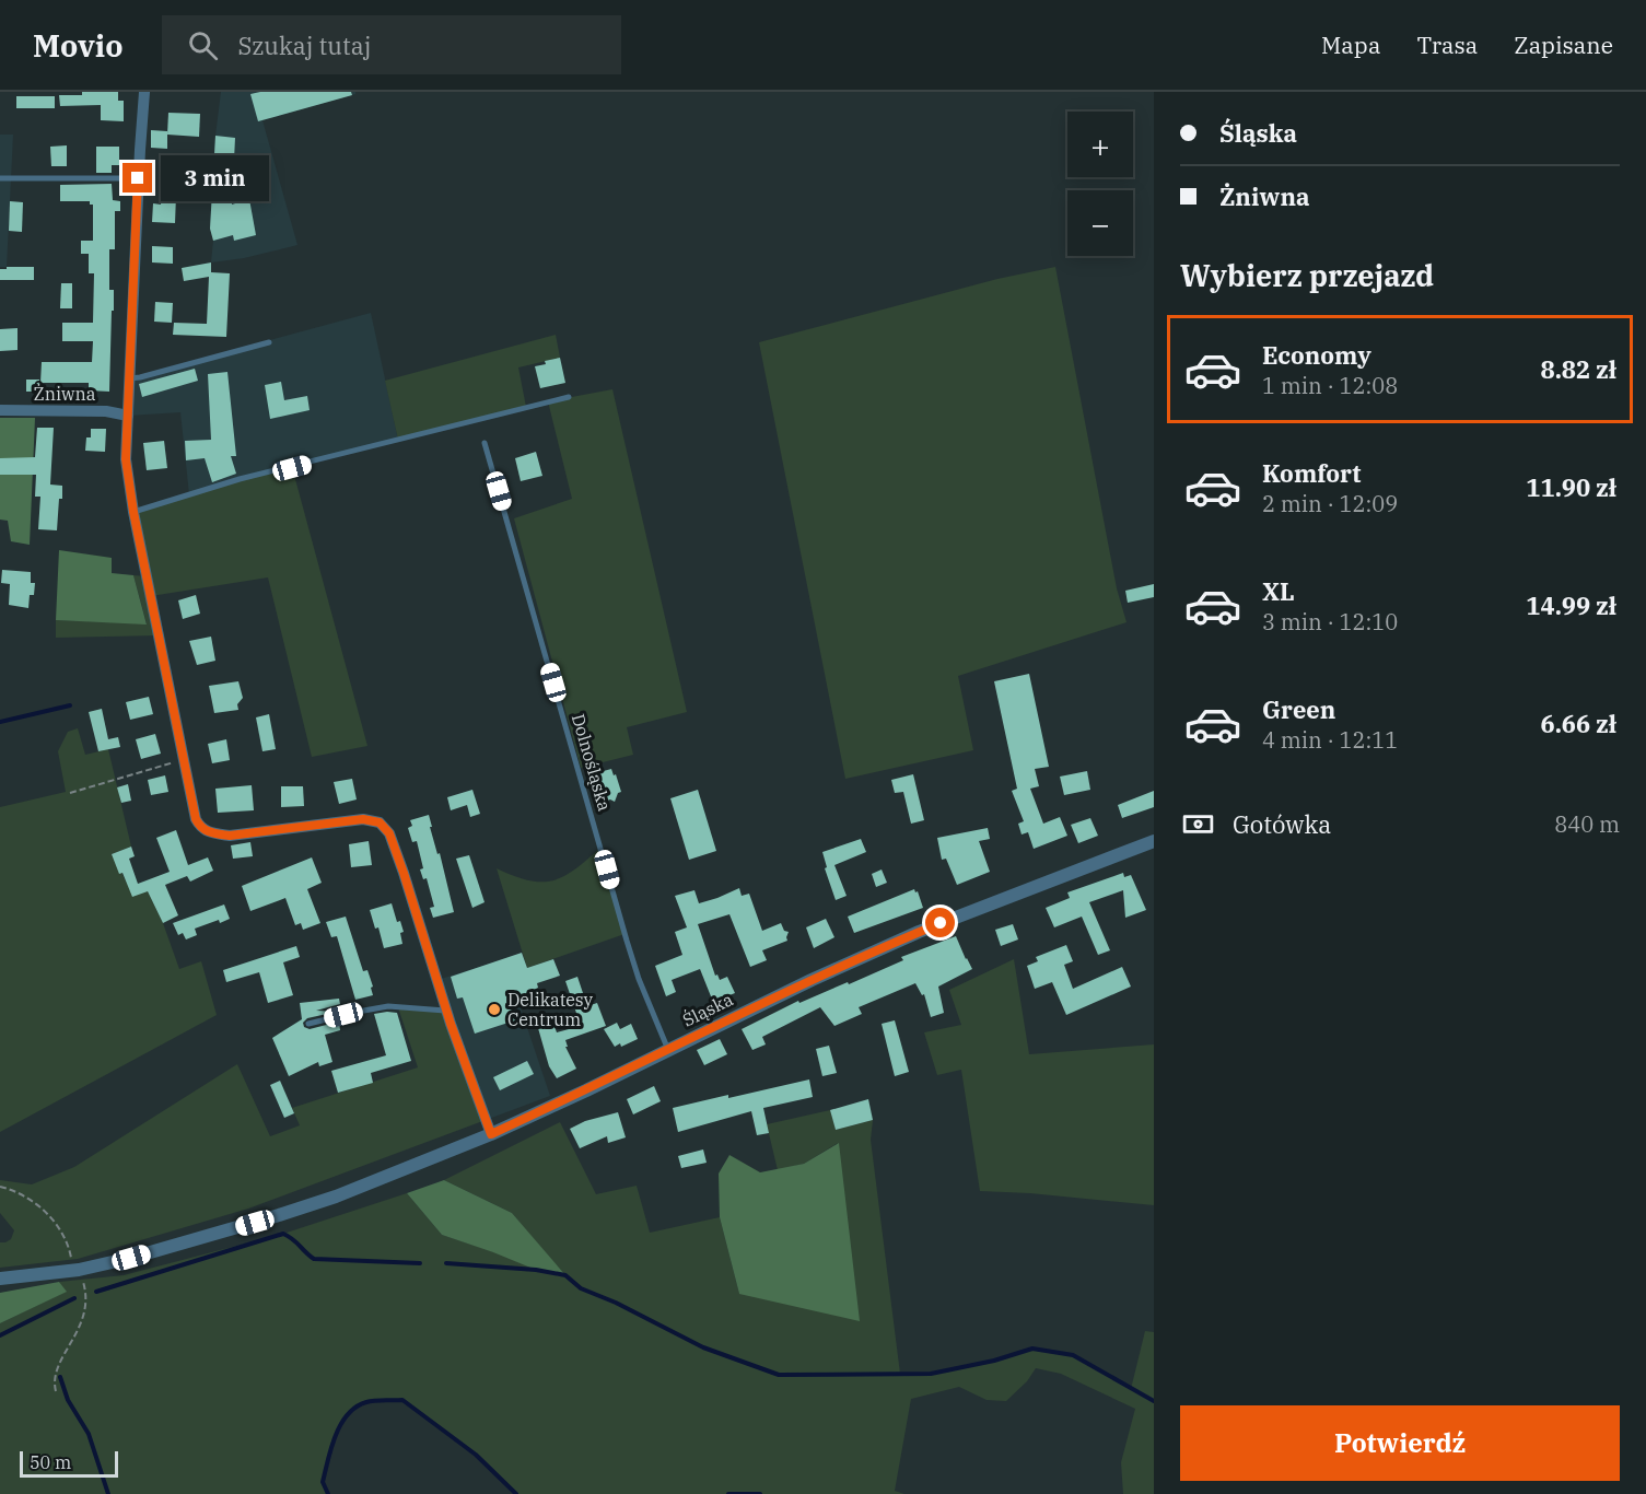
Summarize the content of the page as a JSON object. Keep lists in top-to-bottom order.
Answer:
{
  "streets": {
    "street": ["Żniwna", "Śląska"],
    "lane": ["Dolnośląska"]
  },
  "crossings": [
    ["Dolnośląska", "Śląska"]
  ],
  "places": ["Delikatesy Centrum"],
  "scale_bar": "50 m",
  "page": {
    "header": "Movio",
    "search": "Szukaj tutaj",
    "nav": ["Mapa", "Trasa", "Zapisane"],
    "banner": ["Śląska", "Żniwna"],
    "map_buttons": ["+", "−"],
    "bubble": "3 min",
    "heading": "Wybierz przejazd",
    "list": [
      {
        "name": "Economy",
        "note": "1 min · 12:08",
        "value": "8.82 zł"
      },
      {
        "name": "Komfort",
        "note": "2 min · 12:09",
        "value": "11.90 zł"
      },
      {
        "name": "XL",
        "note": "3 min · 12:10",
        "value": "14.99 zł"
      },
      {
        "name": "Green",
        "note": "4 min · 12:11",
        "value": "6.66 zł"
      }
    ],
    "pay": ["Gotówka", "840 m"],
    "buttons": "Potwierdź",
    "scale": "50 m"
  }
}
